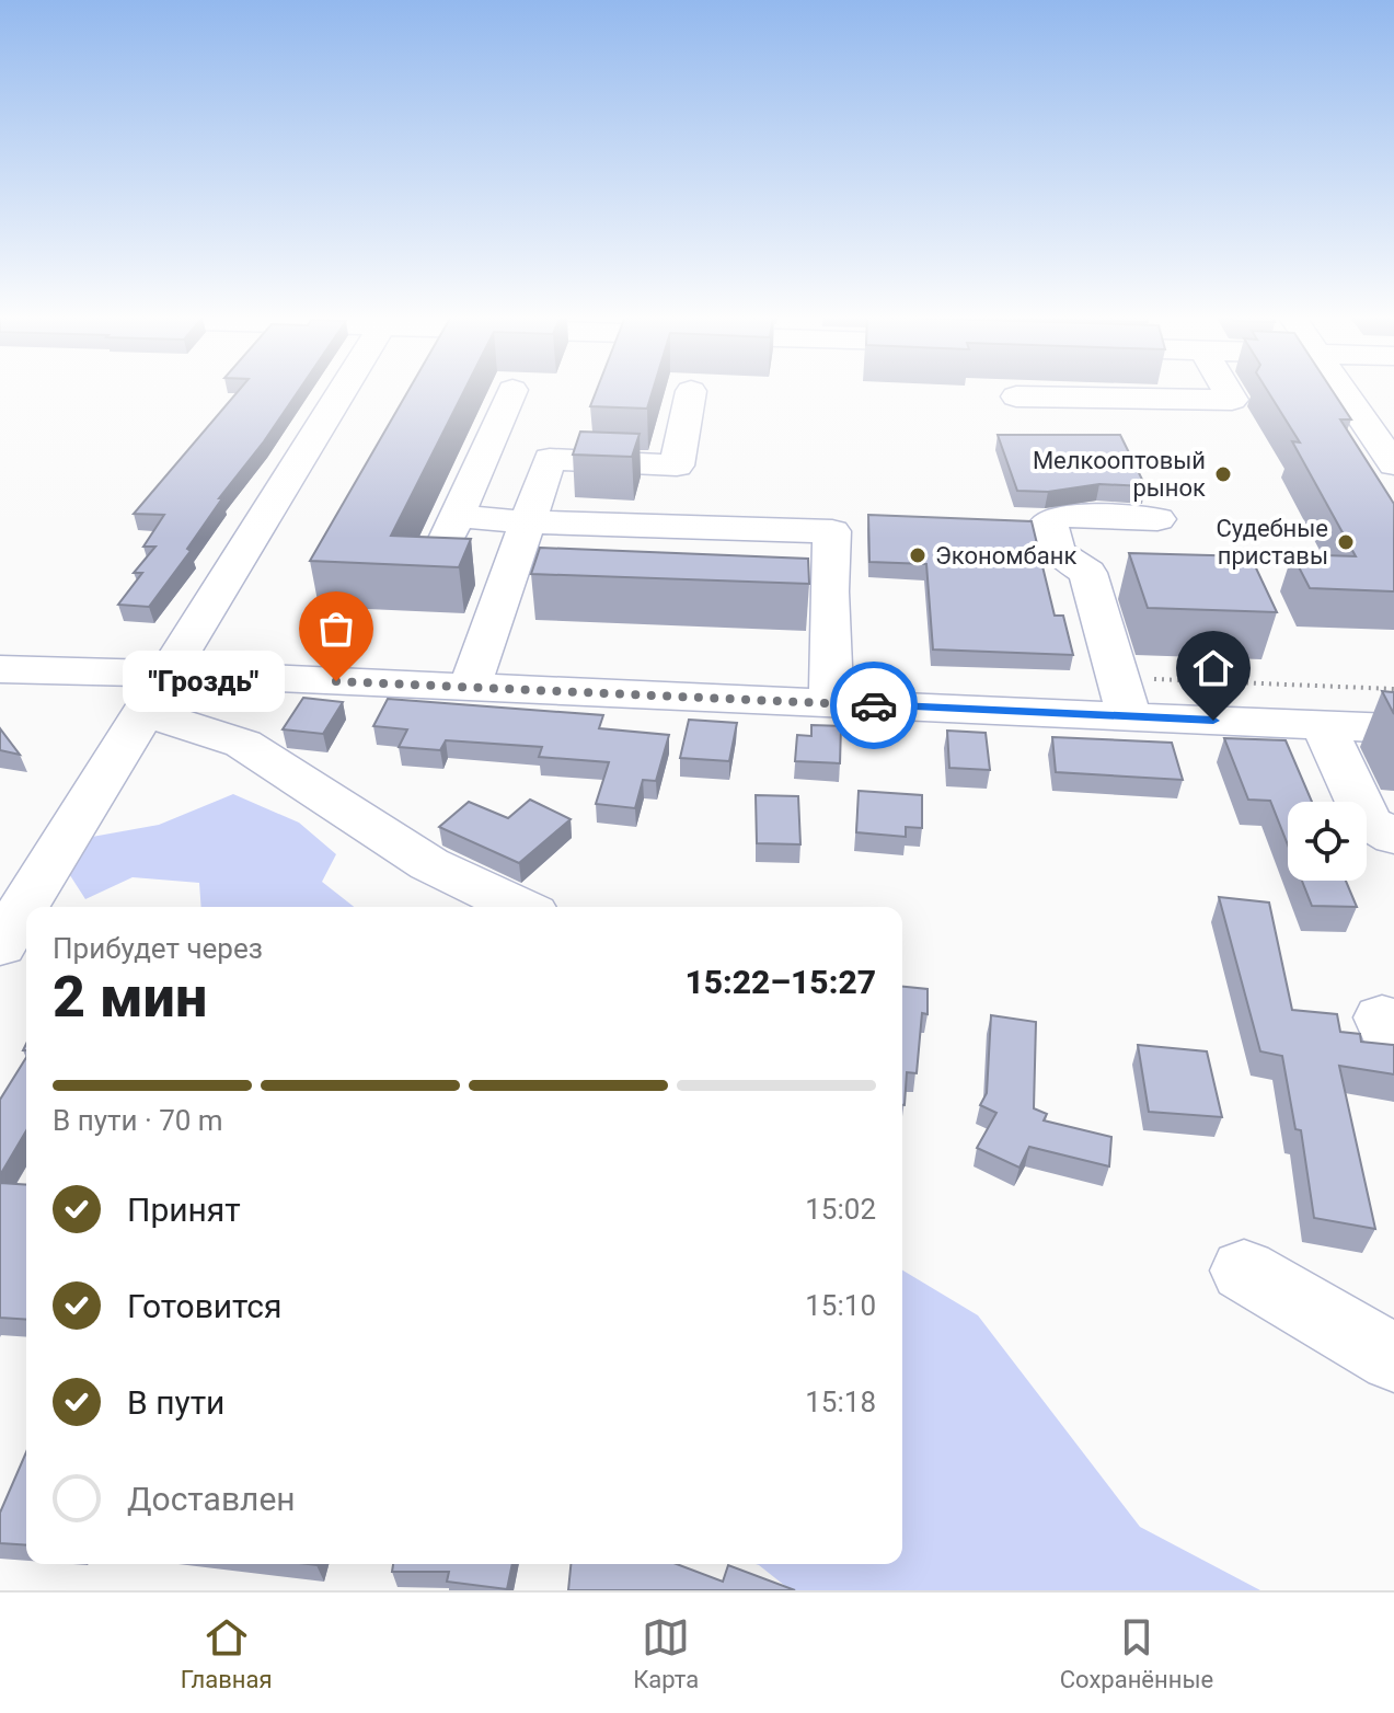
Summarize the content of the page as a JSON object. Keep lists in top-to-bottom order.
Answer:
{
  "places": [
    "Мелкооптовый рынок",
    "Судебные приставы",
    "Экономбанк",
    "\"Гроздь\""
  ],
  "page": {
    "bubble": "\"Гроздь\"",
    "heading": ["2 мин", "Прибудет через", "15:22–15:27"],
    "bar": "В пути · 70 m",
    "list": [
      ["Принят", "15:02"],
      ["Готовится", "15:10"],
      ["В пути", "15:18"],
      "Доставлен"
    ],
    "tabs": ["Главная", "Карта", "Сохранённые"]
  }
}
